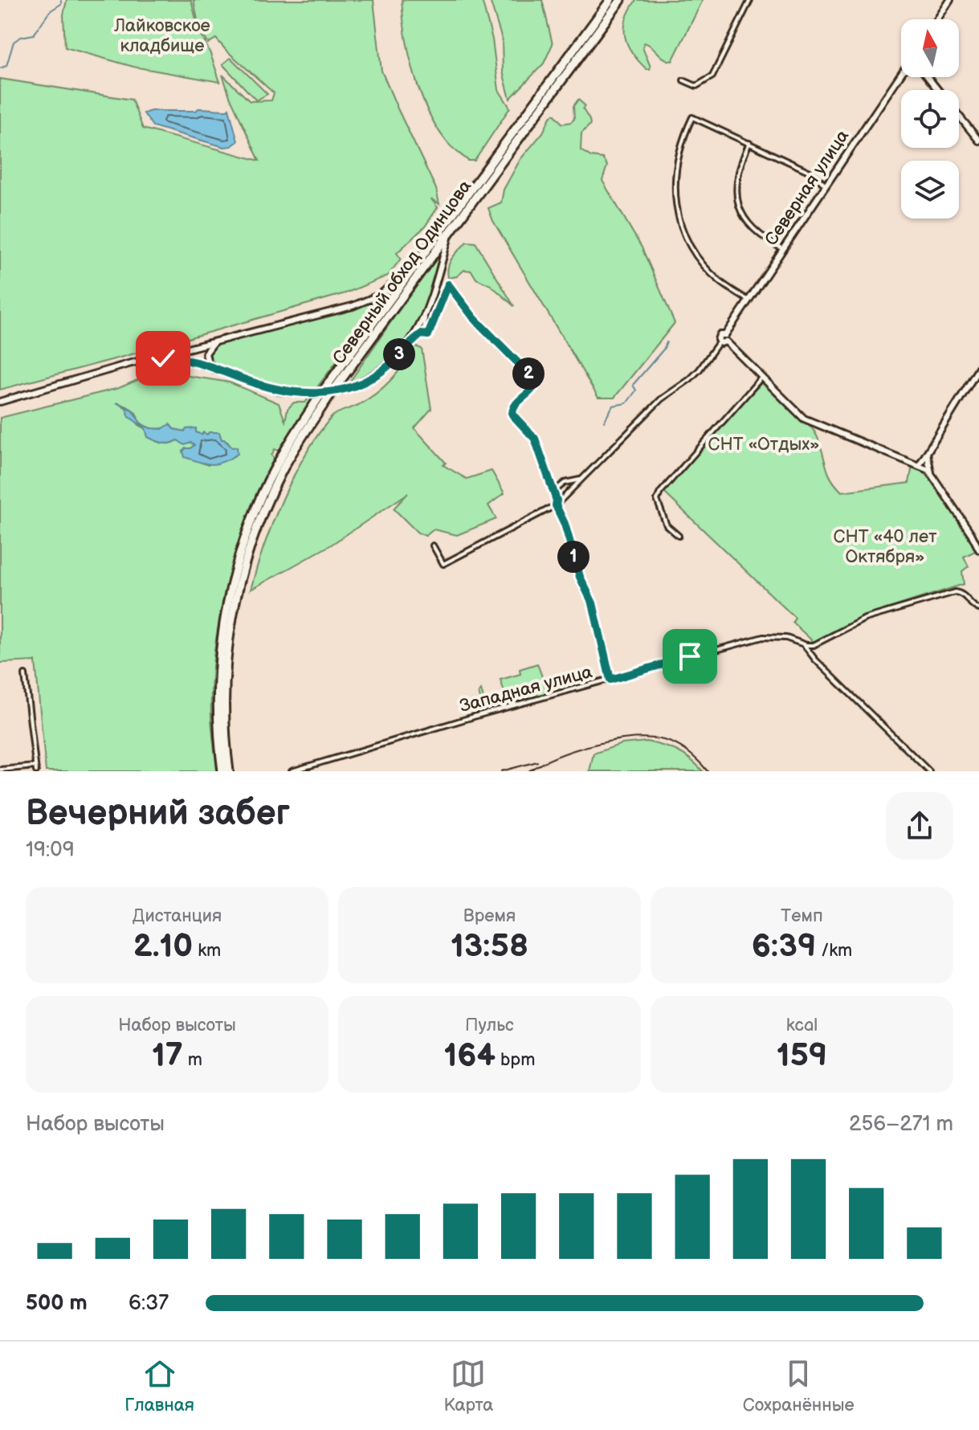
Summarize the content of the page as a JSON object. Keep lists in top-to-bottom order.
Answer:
{
  "streets": {
    "highway": ["Северный обход Одинцова"],
    "street": ["Северная улица", "Западная улица"]
  },
  "parks": ["Лайковское кладбище", "СНТ «Отдых»", "СНТ «40 лет Октября»"],
  "north": "top",
  "page": {
    "pins": ["3", "2", "1"],
    "heading": ["Вечерний забег", "19:09"],
    "stats": [
      ["Дистанция", "2.10 km"],
      ["Время", "13:58"],
      ["Темп", "6:39 /km"],
      ["Набор высоты", "17 m"],
      ["Пульс", "164 bpm"],
      ["kcal", "159"]
    ],
    "chart": ["Набор высоты", "256–271 m"],
    "list": [
      {
        "name": "500 m",
        "note": "6:37"
      }
    ],
    "tabs": ["Главная", "Карта", "Сохранённые"]
  }
}
